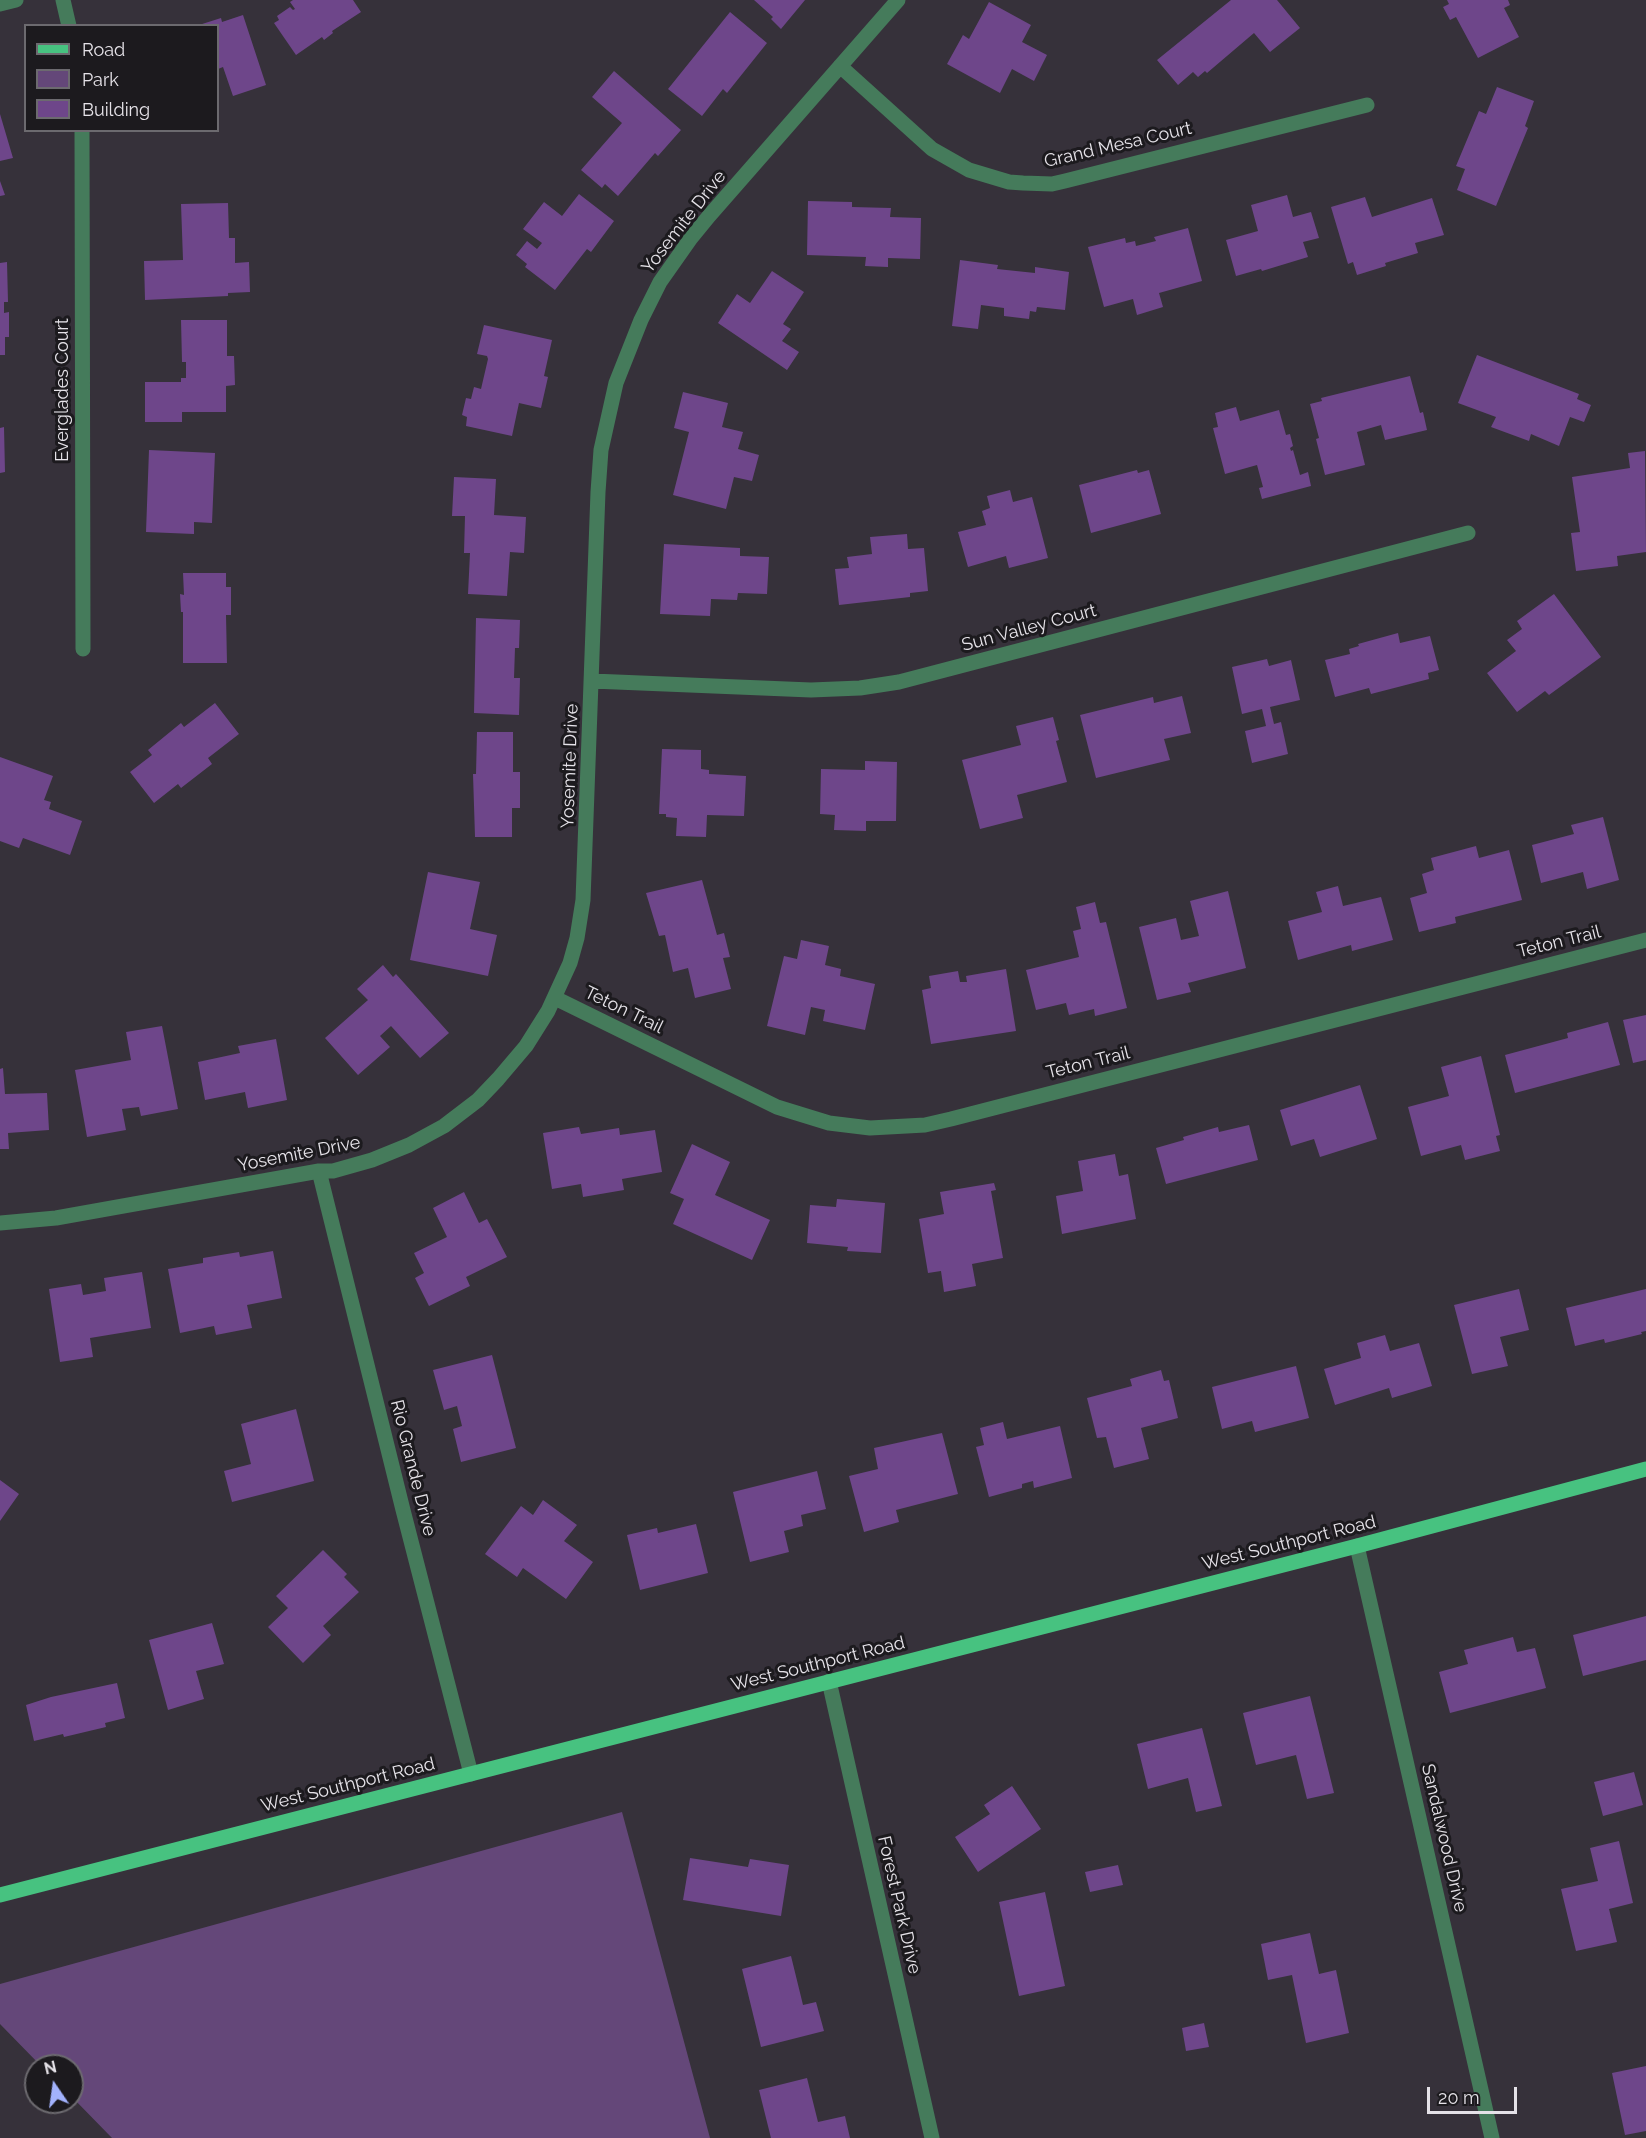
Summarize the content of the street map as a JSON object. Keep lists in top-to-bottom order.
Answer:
{
  "streets": {
    "main road": ["West Southport Road"],
    "street": [
      "Grand Mesa Court",
      "Yosemite Drive",
      "Everglades Court",
      "Sun Valley Court",
      "Teton Trail",
      "Rio Grande Drive",
      "Sandalwood Drive",
      "Forest Park Drive"
    ]
  },
  "crossings": [
    ["Grand Mesa Court", "Yosemite Drive"],
    ["Yosemite Drive", "Sun Valley Court"],
    ["Yosemite Drive", "Teton Trail"],
    ["Yosemite Drive", "Rio Grande Drive"],
    ["Rio Grande Drive", "West Southport Road"],
    ["West Southport Road", "Sandalwood Drive"],
    ["West Southport Road", "Forest Park Drive"]
  ],
  "legend": ["Road", "Park", "Building"],
  "scale_bar": "20 m",
  "north": "top"
}
